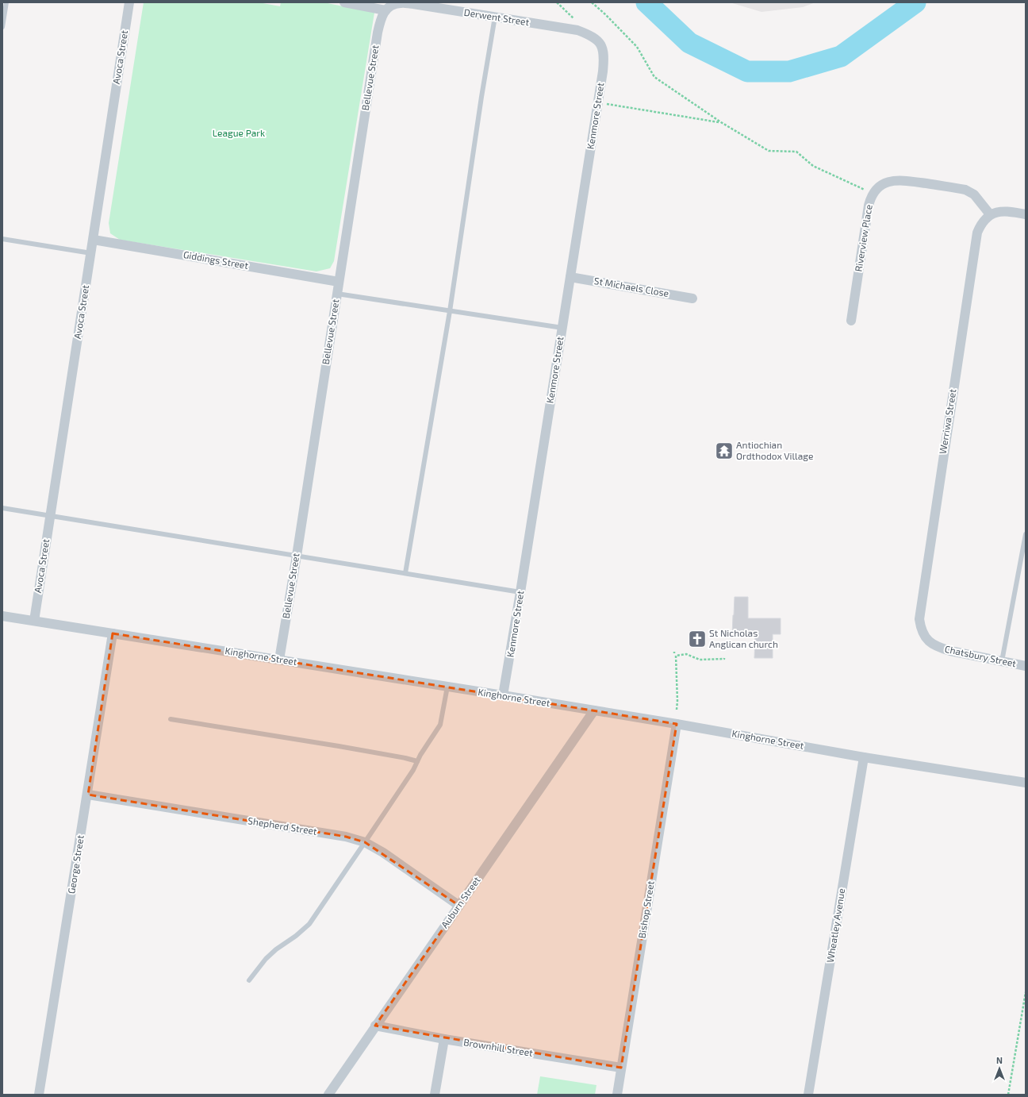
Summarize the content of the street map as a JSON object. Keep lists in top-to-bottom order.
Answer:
{
  "streets": {
    "street": [
      "Derwent Street",
      "Avoca Street",
      "Bellevue Street",
      "Kenmore Street",
      "Riverview Place",
      "Giddings Street",
      "St Michaels Close",
      "Werriwa Street",
      "Kinghorne Street",
      "Chatsbury Street",
      "Shepherd Street",
      "George Street",
      "Auburn Street",
      "Bishop Street",
      "Wheatley Avenue",
      "Brownhill Street"
    ]
  },
  "crossings": [
    ["Derwent Street", "Bellevue Street"],
    ["Derwent Street", "Kenmore Street"],
    ["Avoca Street", "Giddings Street"],
    ["Avoca Street", "Kinghorne Street"],
    ["Bellevue Street", "Giddings Street"],
    ["Bellevue Street", "Kinghorne Street"],
    ["Kenmore Street", "St Michaels Close"],
    ["Kenmore Street", "Kinghorne Street"],
    ["Riverview Place", "Werriwa Street"],
    ["Werriwa Street", "Chatsbury Street"],
    ["Kinghorne Street", "George Street"],
    ["Kinghorne Street", "Auburn Street"],
    ["Kinghorne Street", "Bishop Street"],
    ["Kinghorne Street", "Wheatley Avenue"],
    ["Shepherd Street", "George Street"],
    ["Shepherd Street", "Auburn Street"],
    ["Auburn Street", "Brownhill Street"],
    ["Bishop Street", "Brownhill Street"]
  ],
  "parks": ["League Park"],
  "places": {
    "temple": ["Antiochian Ordthodox Village"],
    "church": ["St Nicholas Anglican church"]
  },
  "north": "top"
}
